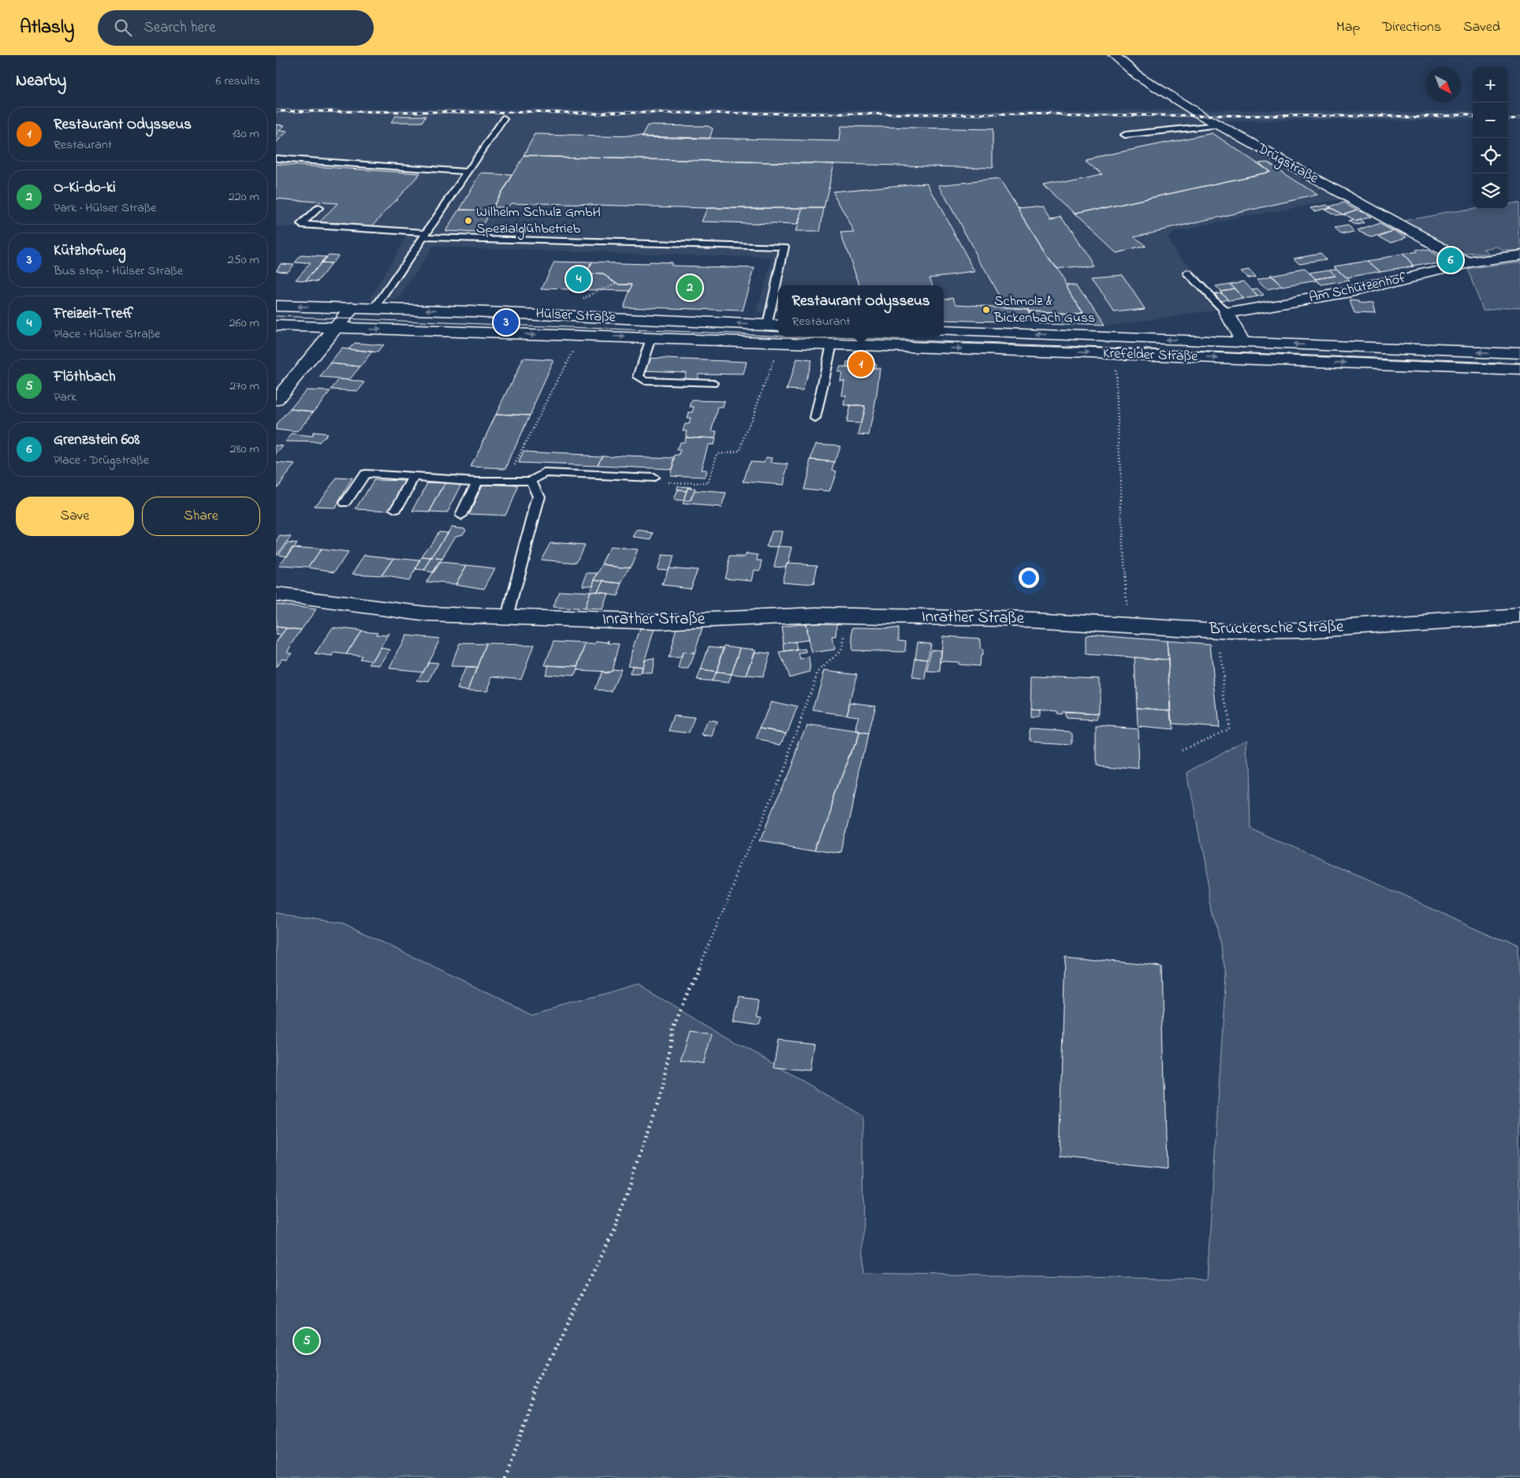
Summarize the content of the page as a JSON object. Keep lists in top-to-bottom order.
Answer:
{
  "streets": {
    "street": [
      "Drügstraße",
      "Am Schützenhof",
      "Hülser Straße",
      "Krefelder Straße",
      "Inrather Straße",
      "Bruckersche Straße"
    ]
  },
  "crossings": [
    ["Drügstraße", "Am Schützenhof"],
    ["Hülser Straße", "Krefelder Straße"],
    ["Inrather Straße", "Bruckersche Straße"]
  ],
  "places": ["Wilhelm Schulz GmbH Spezialglühbetrieb", "Schmolz & Bickenbach Guss"],
  "north": "bottom right",
  "page": {
    "header": "Atlasly",
    "search": "Search here",
    "nav": ["Map", "Directions", "Saved"],
    "heading": ["Nearby", "6 results"],
    "map_buttons": ["+", "−"],
    "list": [
      {
        "mark": "1",
        "name": "Restaurant Odysseus",
        "note": "Restaurant",
        "value": "130 m"
      },
      {
        "mark": "2",
        "name": "O-Ki-do-ki",
        "note": "Park · Hülser Straße",
        "value": "220 m"
      },
      {
        "mark": "3",
        "name": "Kützhofweg",
        "note": "Bus stop · Hülser Straße",
        "value": "250 m"
      },
      {
        "mark": "4",
        "name": "Freizeit-Treff",
        "note": "Place · Hülser Straße",
        "value": "260 m"
      },
      {
        "mark": "5",
        "name": "Flöthbach",
        "note": "Park",
        "value": "270 m"
      },
      {
        "mark": "6",
        "name": "Grenzstein 608",
        "note": "Place · Drügstraße",
        "value": "280 m"
      }
    ],
    "pins": [
      "6",
      "4",
      "2",
      "3",
      "1",
      "5"
    ],
    "popup": ["Restaurant Odysseus", "Restaurant"],
    "buttons": ["Save", "Share"]
  }
}
